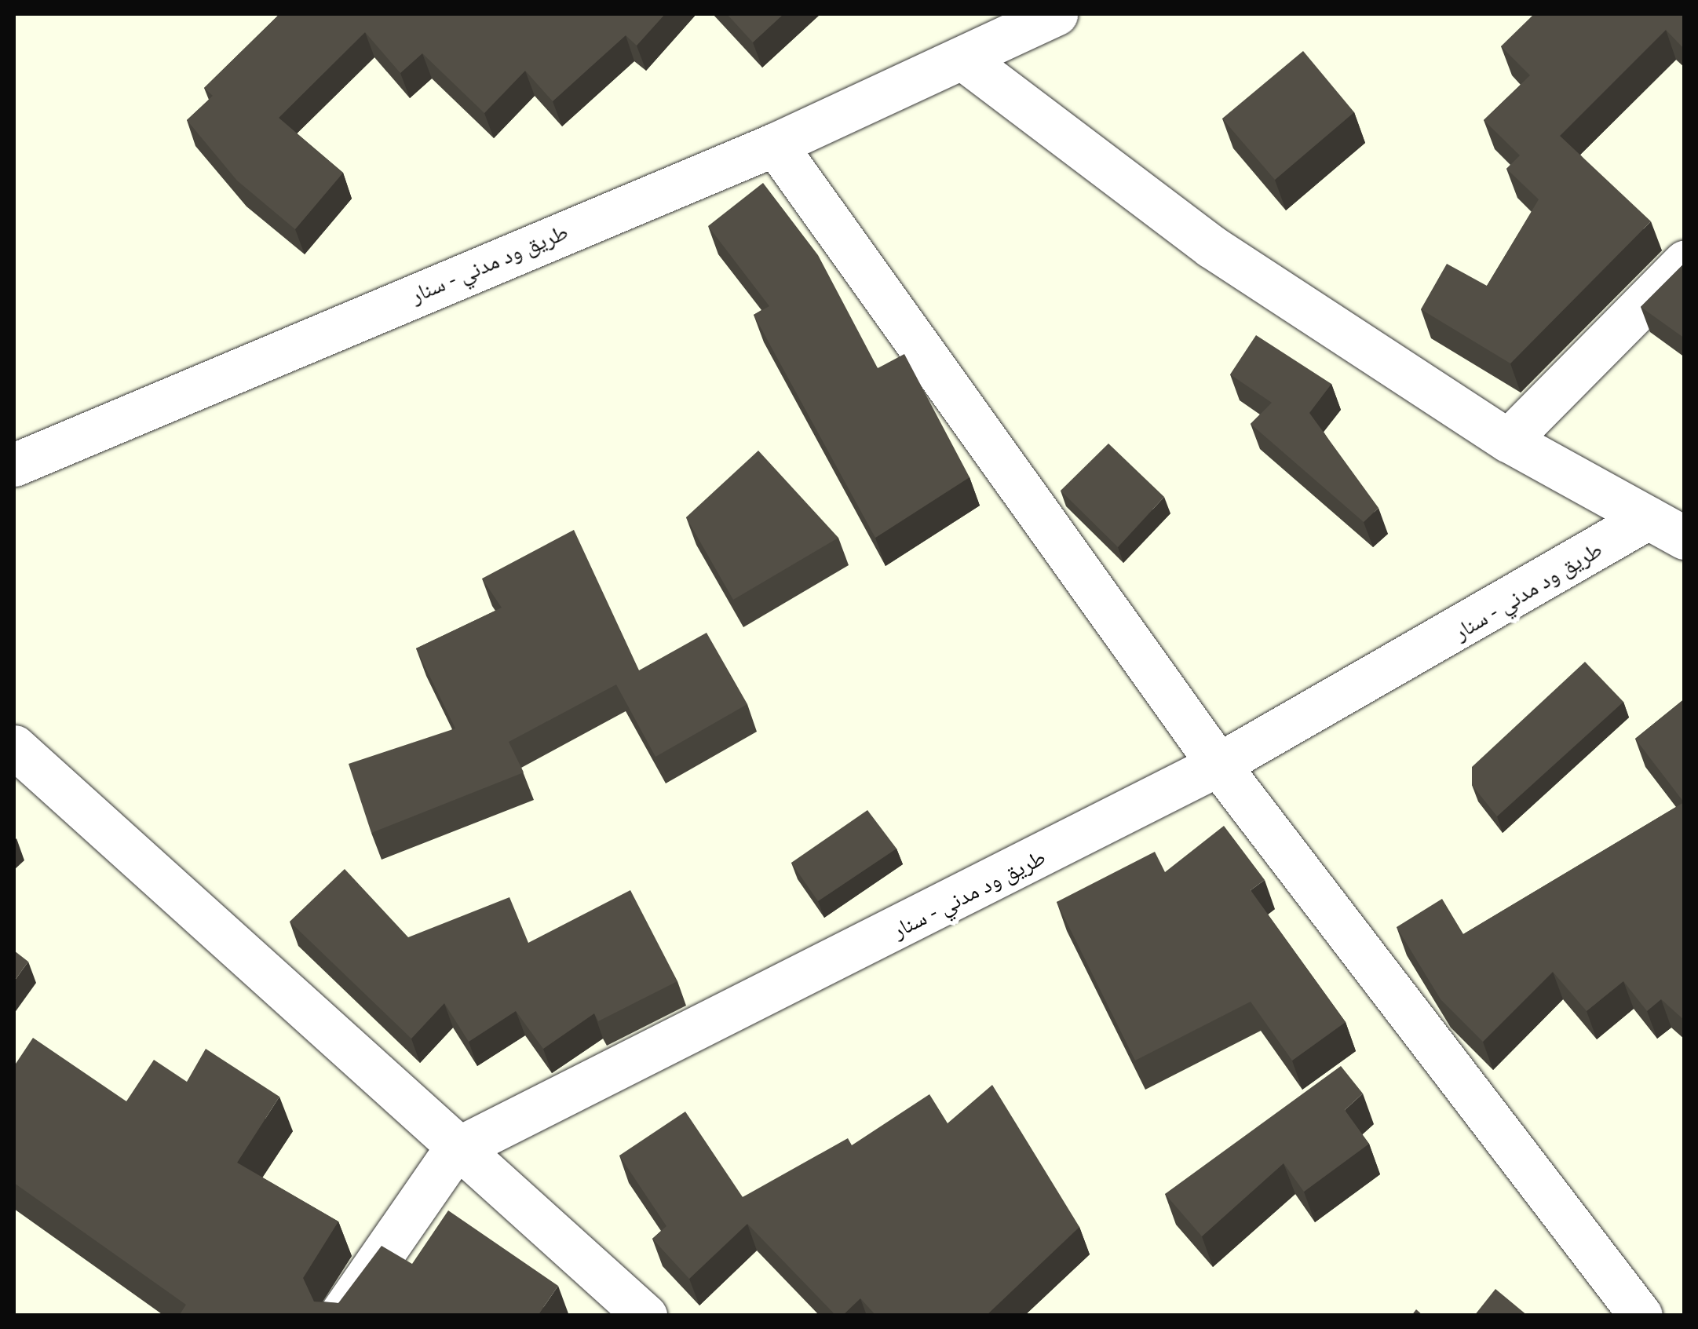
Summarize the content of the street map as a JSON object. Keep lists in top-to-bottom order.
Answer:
{
  "streets": {
    "street": ["طريق ود مدني - سنار"]
  }
}
